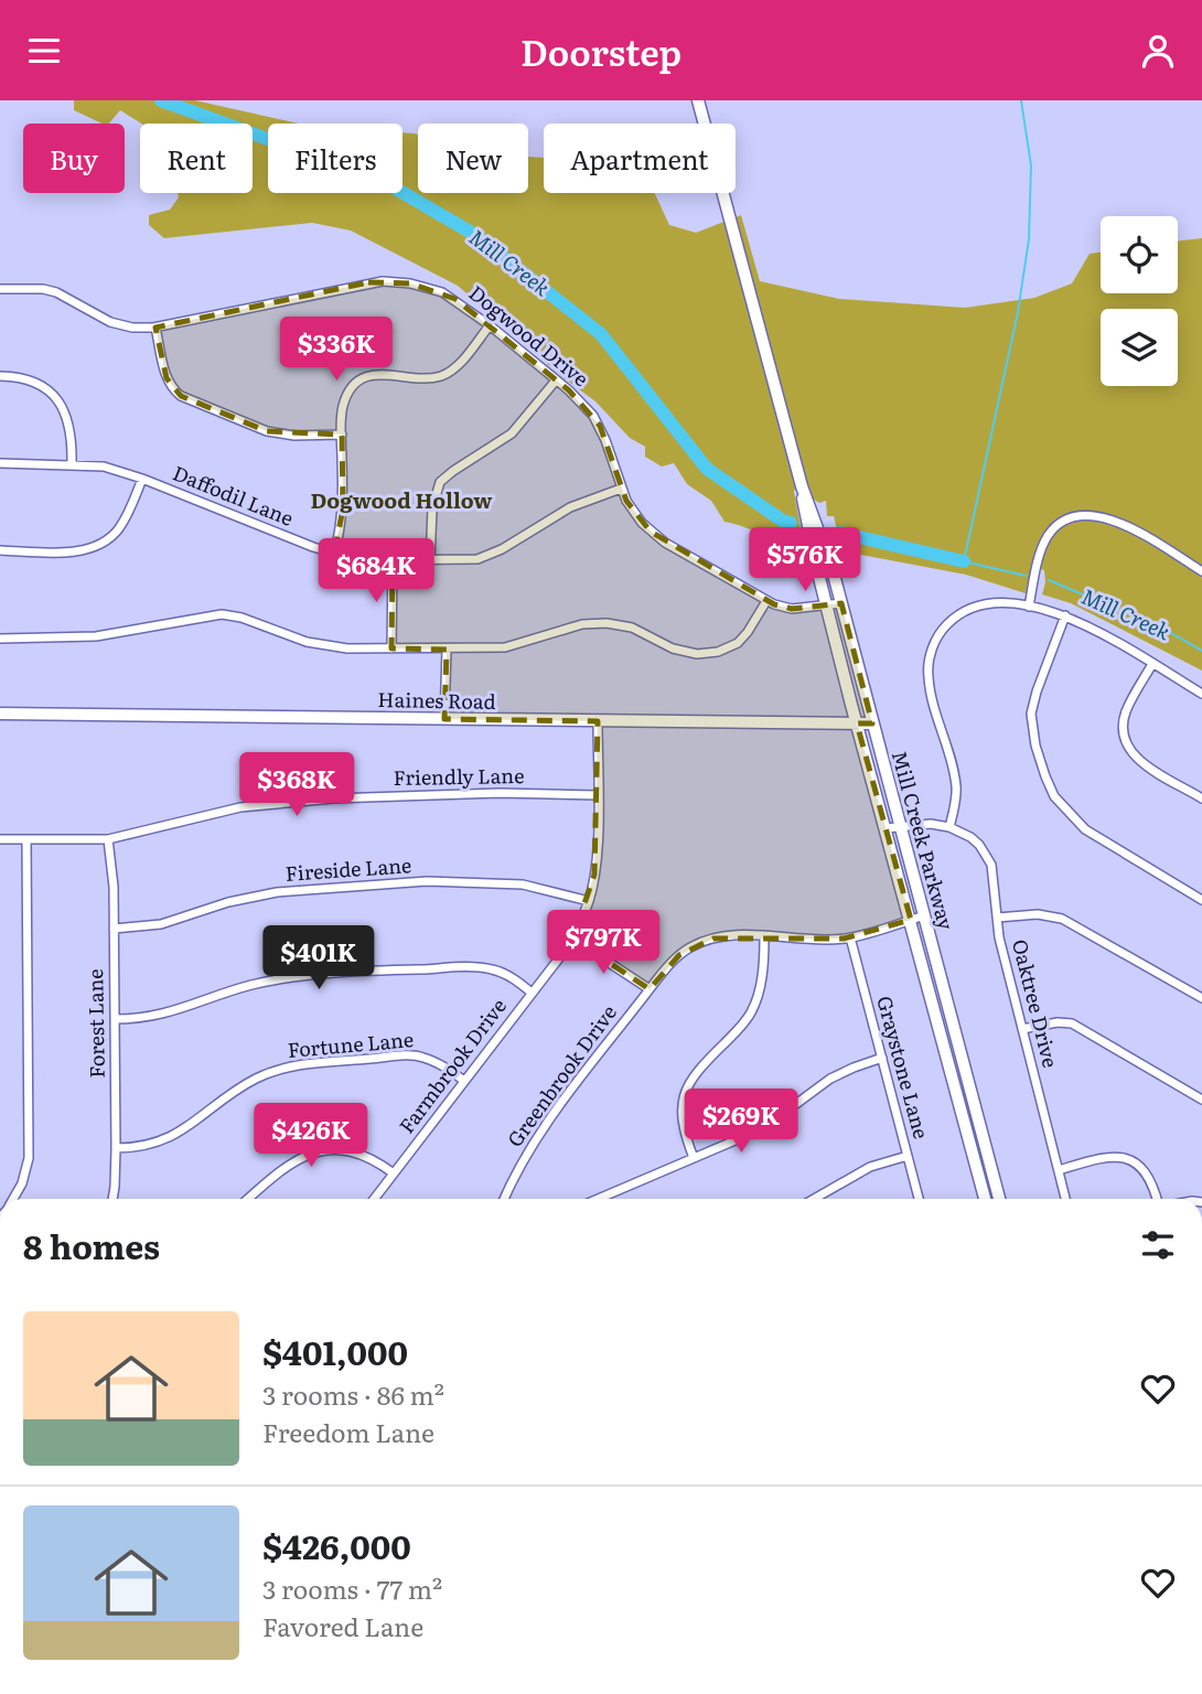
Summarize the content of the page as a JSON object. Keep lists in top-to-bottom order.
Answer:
{
  "streets": {
    "main road": ["Haines Road", "Mill Creek Parkway"],
    "street": [
      "Dogwood Drive",
      "Daffodil Lane",
      "Friendly Lane",
      "Fireside Lane",
      "Oaktree Drive",
      "Forest Lane",
      "Fortune Lane",
      "Farmbrook Drive",
      "Graystone Lane",
      "Greenbrook Drive"
    ]
  },
  "crossings": [
    ["Dogwood Drive", "Daffodil Lane"],
    ["Dogwood Drive", "Mill Creek Parkway"],
    ["Haines Road", "Mill Creek Parkway"],
    ["Haines Road", "Farmbrook Drive"],
    ["Friendly Lane", "Forest Lane"],
    ["Friendly Lane", "Farmbrook Drive"],
    ["Mill Creek Parkway", "Greenbrook Drive"],
    ["Fireside Lane", "Forest Lane"],
    ["Fireside Lane", "Farmbrook Drive"],
    ["Forest Lane", "Fortune Lane"],
    ["Fortune Lane", "Farmbrook Drive"],
    ["Graystone Lane", "Greenbrook Drive"]
  ],
  "districts": ["Dogwood Hollow"],
  "water": ["Mill Creek"],
  "page": {
    "header": "Doorstep",
    "chip": [
      "Buy",
      "Rent",
      "Filters",
      "New",
      "Apartment"
    ],
    "price": [
      "$336K",
      "$576K",
      "$684K",
      "$368K",
      "$797K",
      "$401K",
      "$269K",
      "$426K"
    ],
    "heading": "8 homes",
    "list": [
      {
        "name": "$401,000",
        "note": "3 rooms · 86 m² · Freedom Lane"
      },
      {
        "name": "$426,000",
        "note": "3 rooms · 77 m² · Favored Lane"
      }
    ]
  }
}
